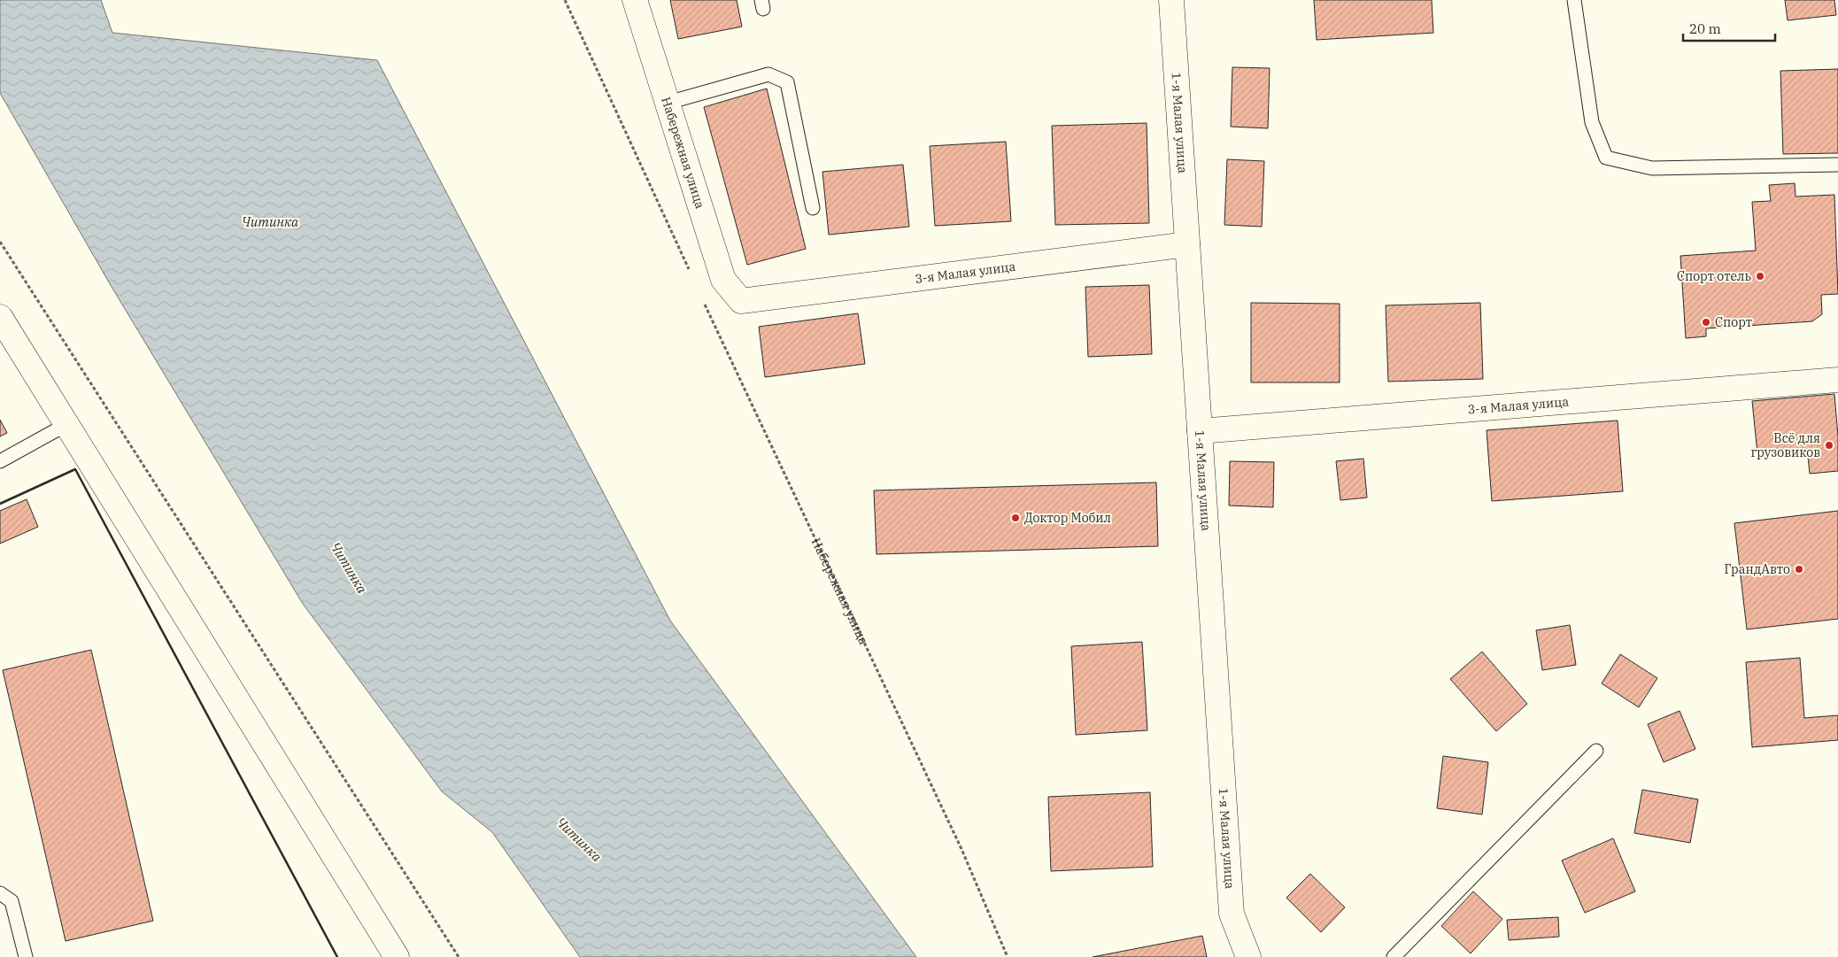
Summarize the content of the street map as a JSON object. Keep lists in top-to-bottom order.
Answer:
{
  "streets": {
    "street": ["1-я Малая улица", "Набережная улица", "3-я Малая улица"]
  },
  "crossings": [
    ["1-я Малая улица", "3-я Малая улица"],
    ["Набережная улица", "3-я Малая улица"]
  ],
  "water": ["Читинка"],
  "places": [
    "Спорт отель",
    "Спорт",
    "Всё для грузовиков",
    "Доктор Мобил",
    "ГрандАвто"
  ],
  "scale_bar": "20 m"
}
